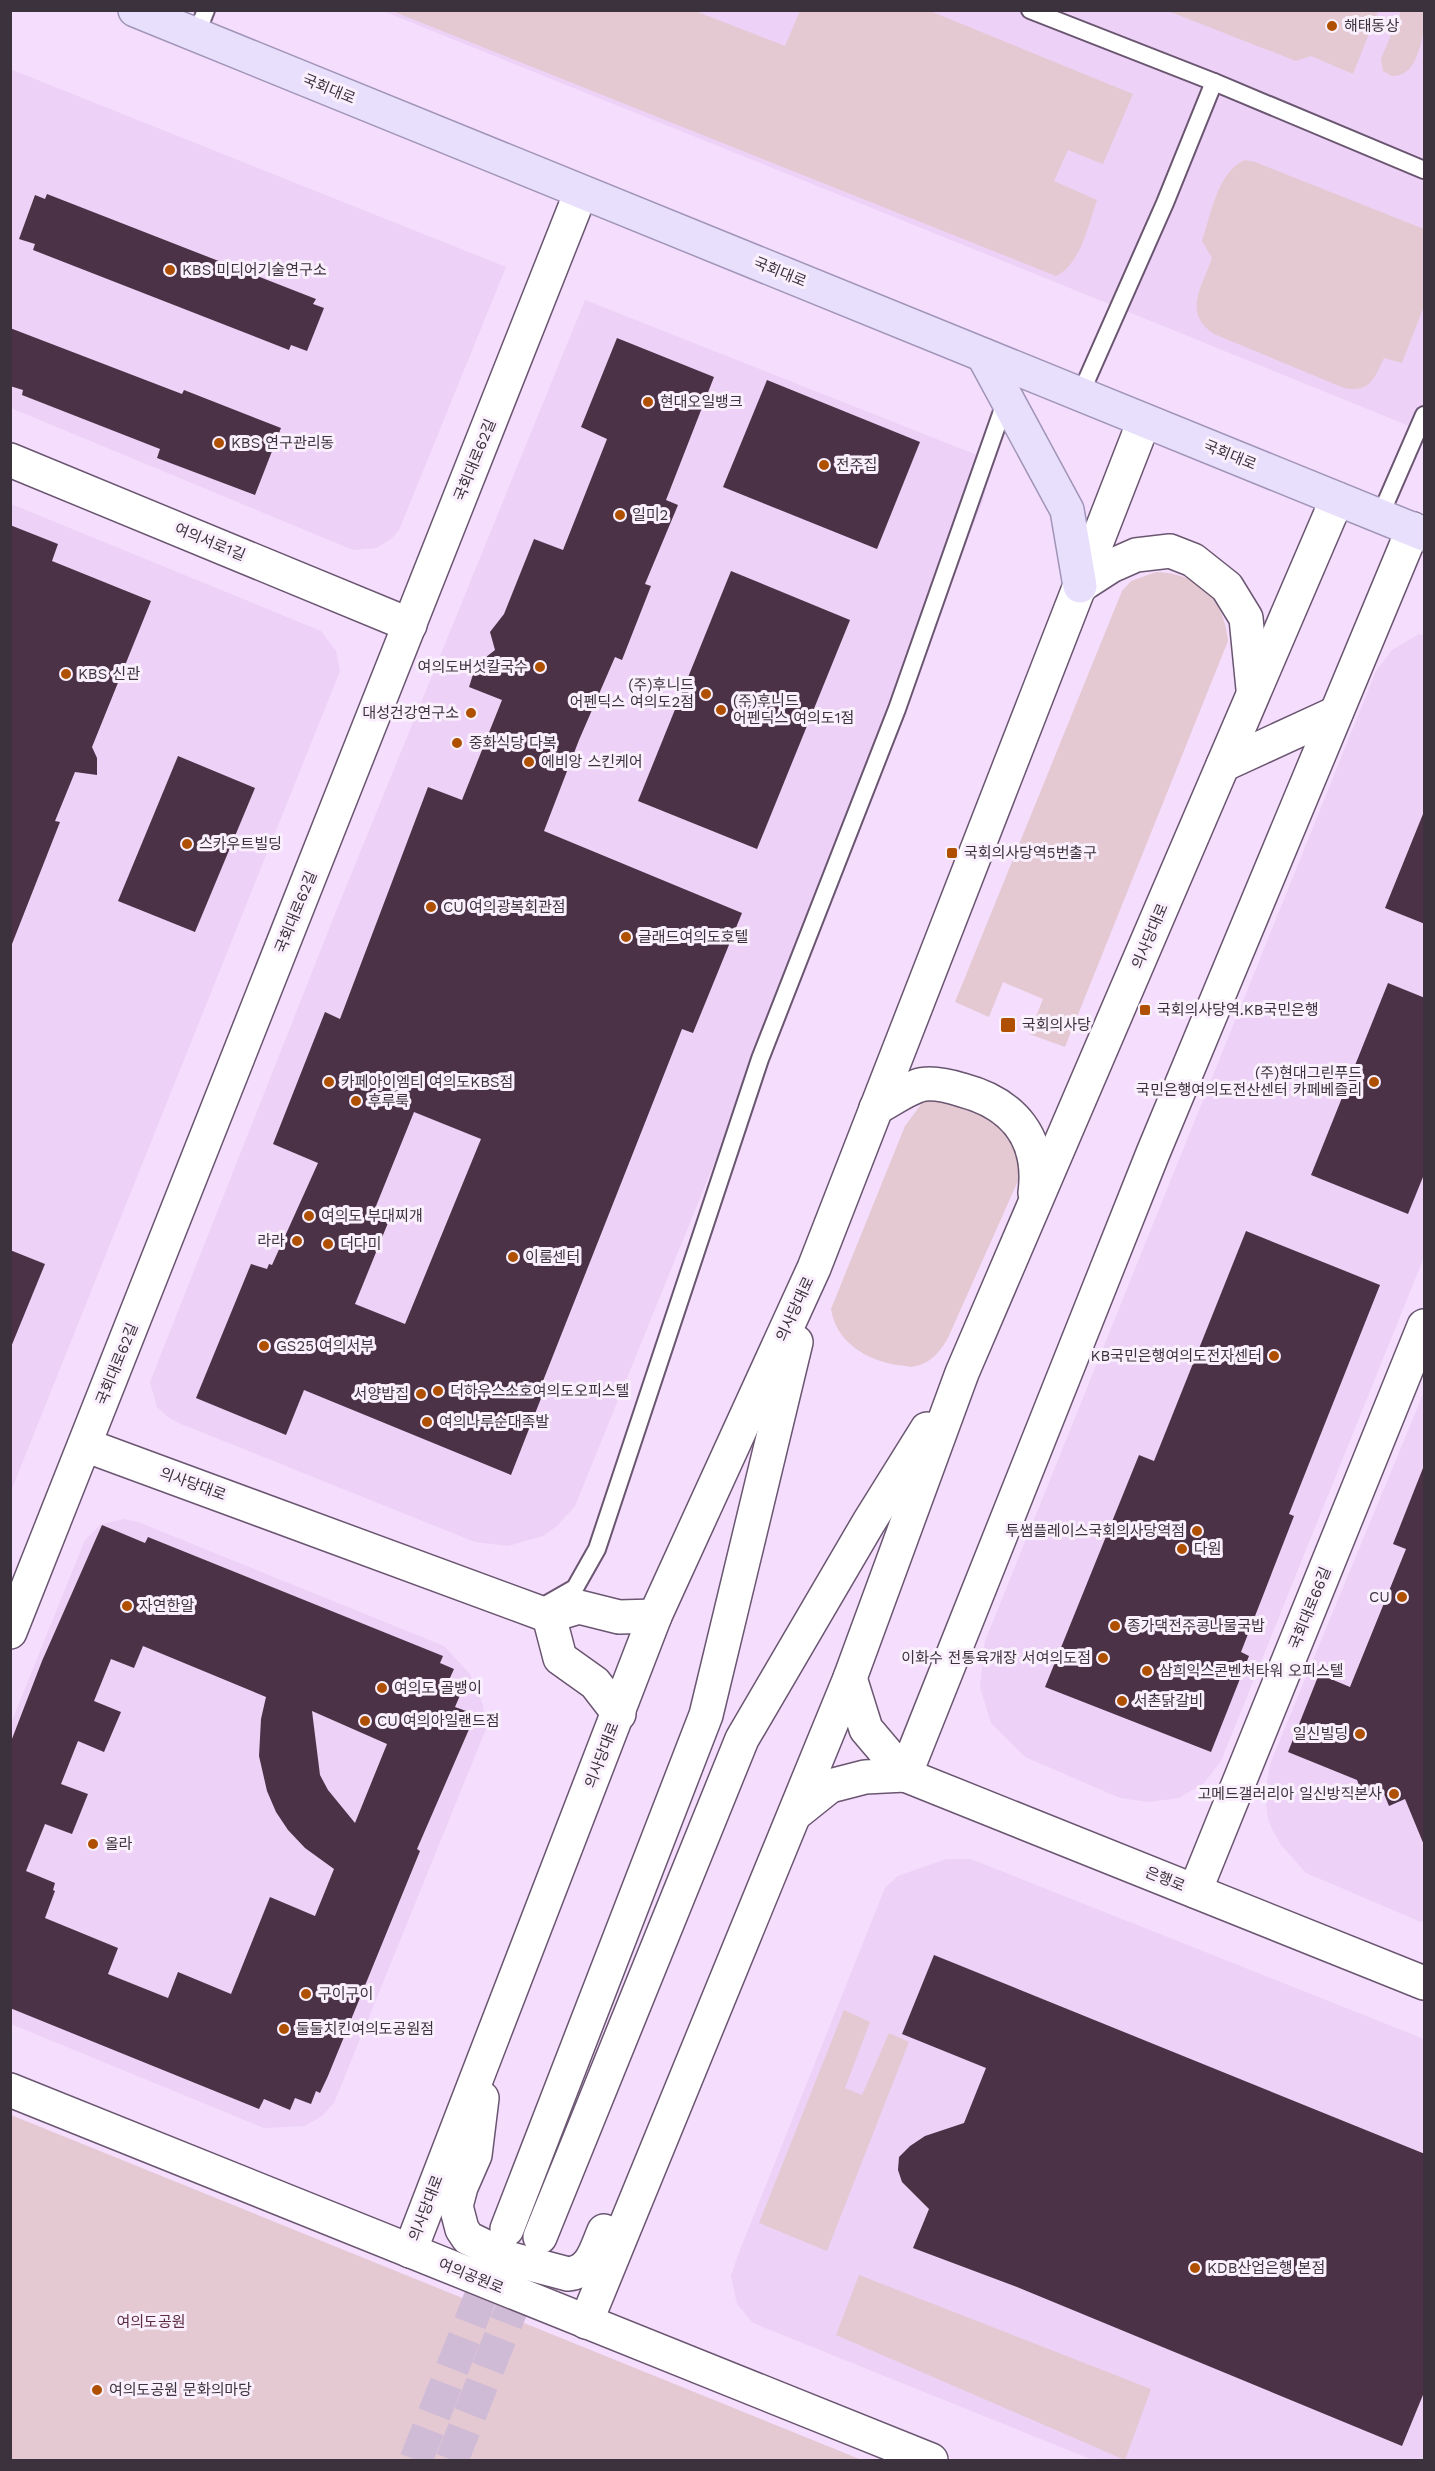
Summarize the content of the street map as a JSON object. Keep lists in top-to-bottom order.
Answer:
{
  "streets": {
    "main road": [
      "국회대로",
      "국회대로62길",
      "여의서로1길",
      "의사당대로",
      "국회대로66길",
      "은행로",
      "여의공원로"
    ]
  },
  "crossings": [
    ["국회대로", "국회대로62길"],
    ["국회대로", "의사당대로"],
    ["국회대로62길", "여의서로1길"],
    ["국회대로62길", "의사당대로"],
    ["의사당대로", "여의공원로"],
    ["국회대로66길", "은행로"]
  ],
  "parks": ["여의도공원"],
  "places": {
    "other": [
      "해태동상",
      "KBS 미디어기술연구소",
      "현대오일뱅크",
      "KBS 연구관리동",
      "전주집",
      "일미2",
      "여의도버섯칼국수",
      "KBS 신관",
      "(주)후니드 어펜딕스 여의도2점",
      "(주)후니드 어펜딕스 여의도1점",
      "대성건강연구소",
      "중화식당 다복",
      "에비앙 스킨케어",
      "스카우트빌딩",
      "CU 여의광복회관점",
      "글래드여의도호텔",
      "카페아이엠티 여의도KBS점",
      "(주)현대그린푸드 국민은행여의도전산센터 카페베즐리",
      "후루룩",
      "여의도 부대찌개",
      "라라",
      "더다미",
      "이룸센터",
      "GS25 여의서부",
      "KB국민은행여의도전자센터",
      "더하우스소호여의도오피스텔",
      "서양밥집",
      "여의나루순대족발",
      "투썸플레이스국회의사당역점",
      "다원",
      "CU",
      "자연한알",
      "종가댁전주콩나물국밥",
      "이화수 전통육개장 서여의도점",
      "삼희익스콘벤처타워 오피스텔",
      "여의도 골뱅이",
      "서촌닭갈비",
      "CU 여의아일랜드점",
      "일신빌딩",
      "고메드갤러리아 일신방직본사",
      "올라",
      "구이구이",
      "둘둘치킨여의도공원점",
      "KDB산업은행 본점",
      "여의도공원 문화의마당"
    ],
    "transit": ["국회의사당역5번출구", "국회의사당역.KB국민은행", "국회의사당"]
  }
}
